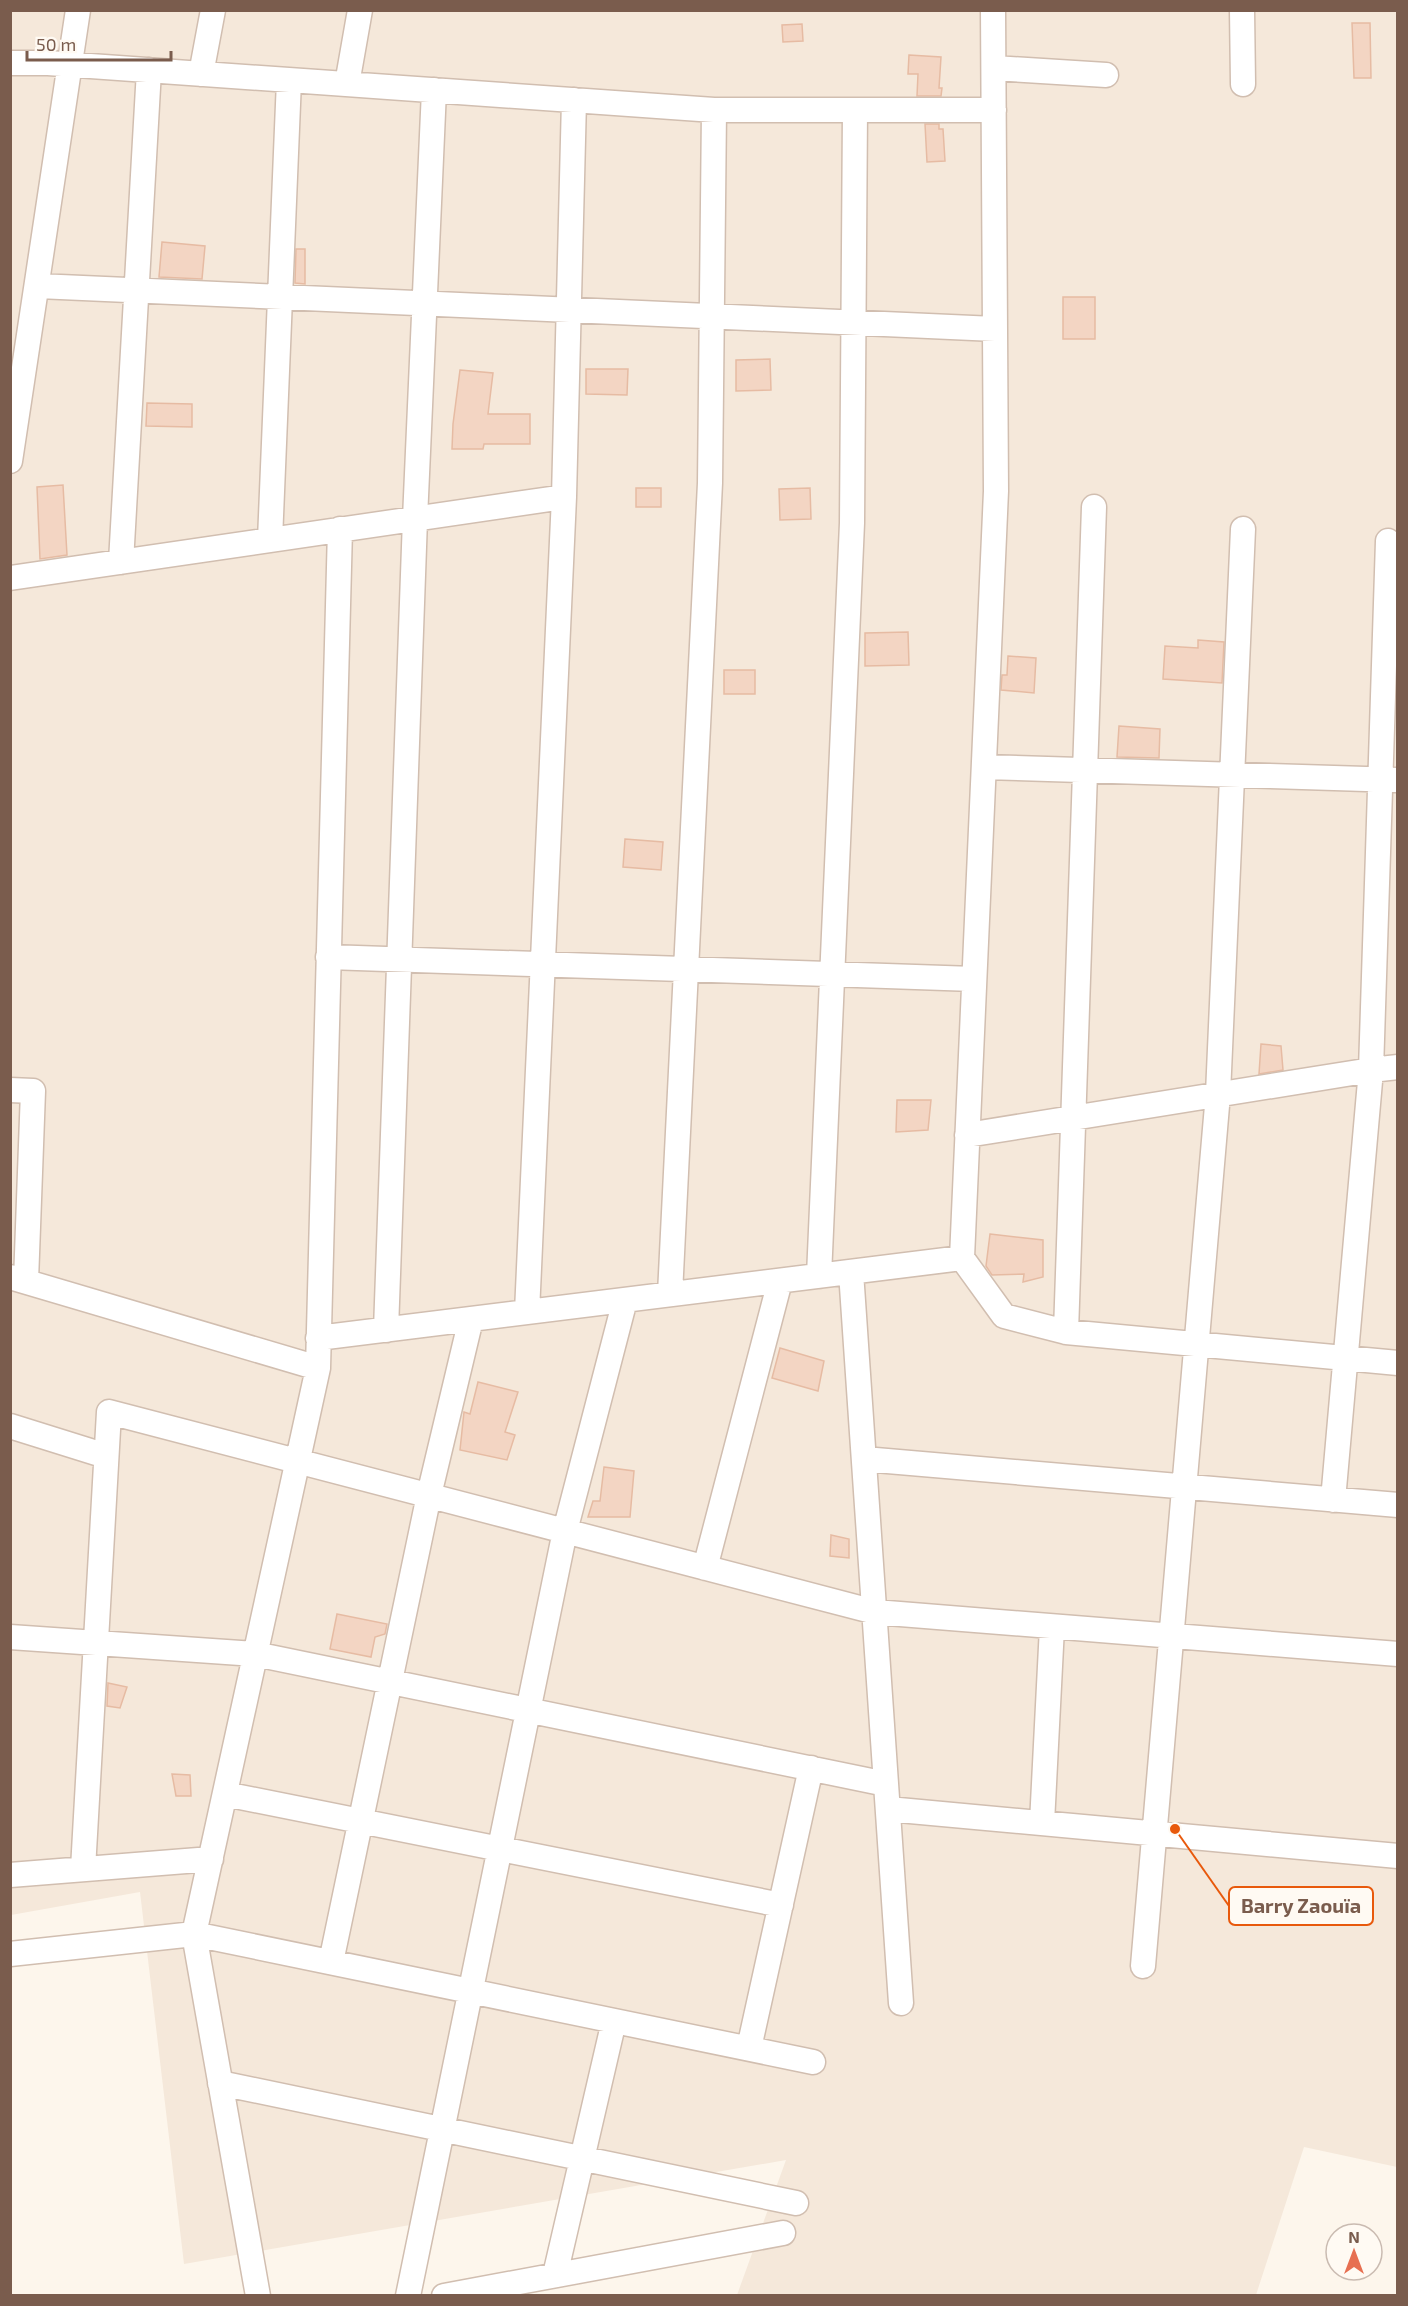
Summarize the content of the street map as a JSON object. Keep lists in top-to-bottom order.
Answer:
{
  "places": ["Barry Zaouïa"],
  "scale_bar": "50 m",
  "north": "top"
}
